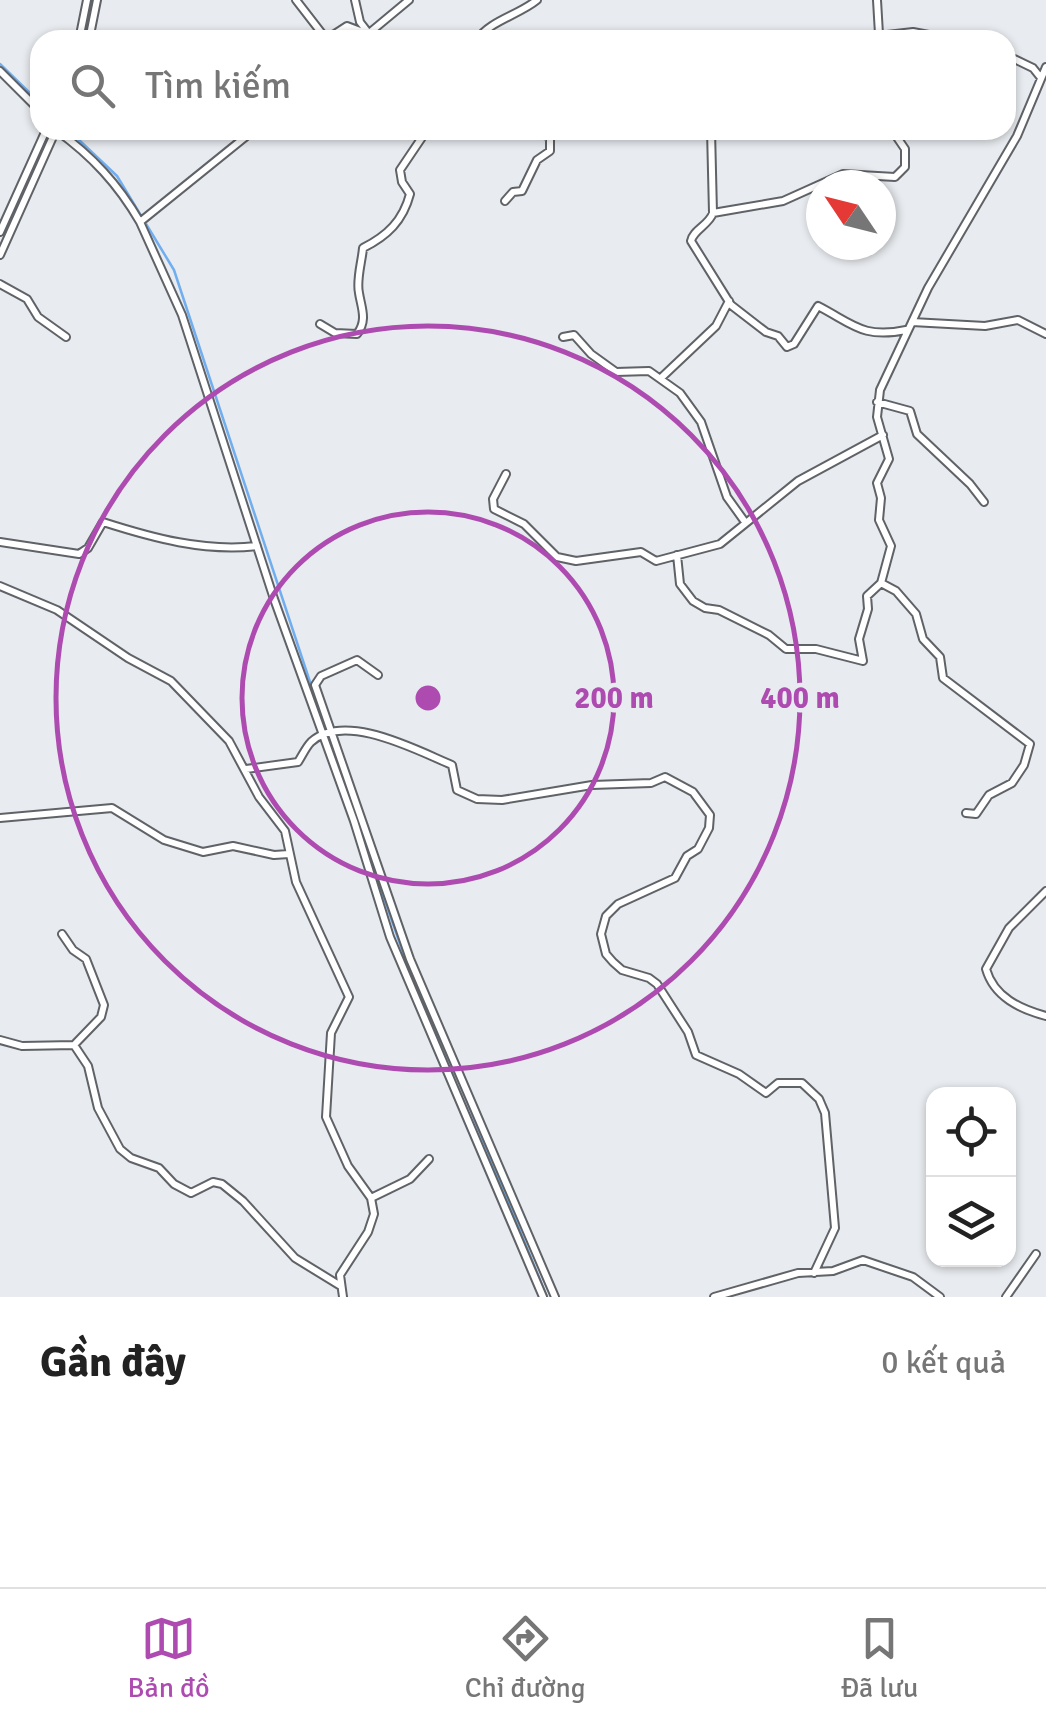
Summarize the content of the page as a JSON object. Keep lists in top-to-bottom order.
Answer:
{
  "north": "top left",
  "page": {
    "search": "Tìm kiếm",
    "heading": ["Gần đây", "0 kết quả"],
    "nav": ["Bản đồ", "Chỉ đường", "Đã lưu"]
  },
  "rings": ["200 m", "400 m"]
}
